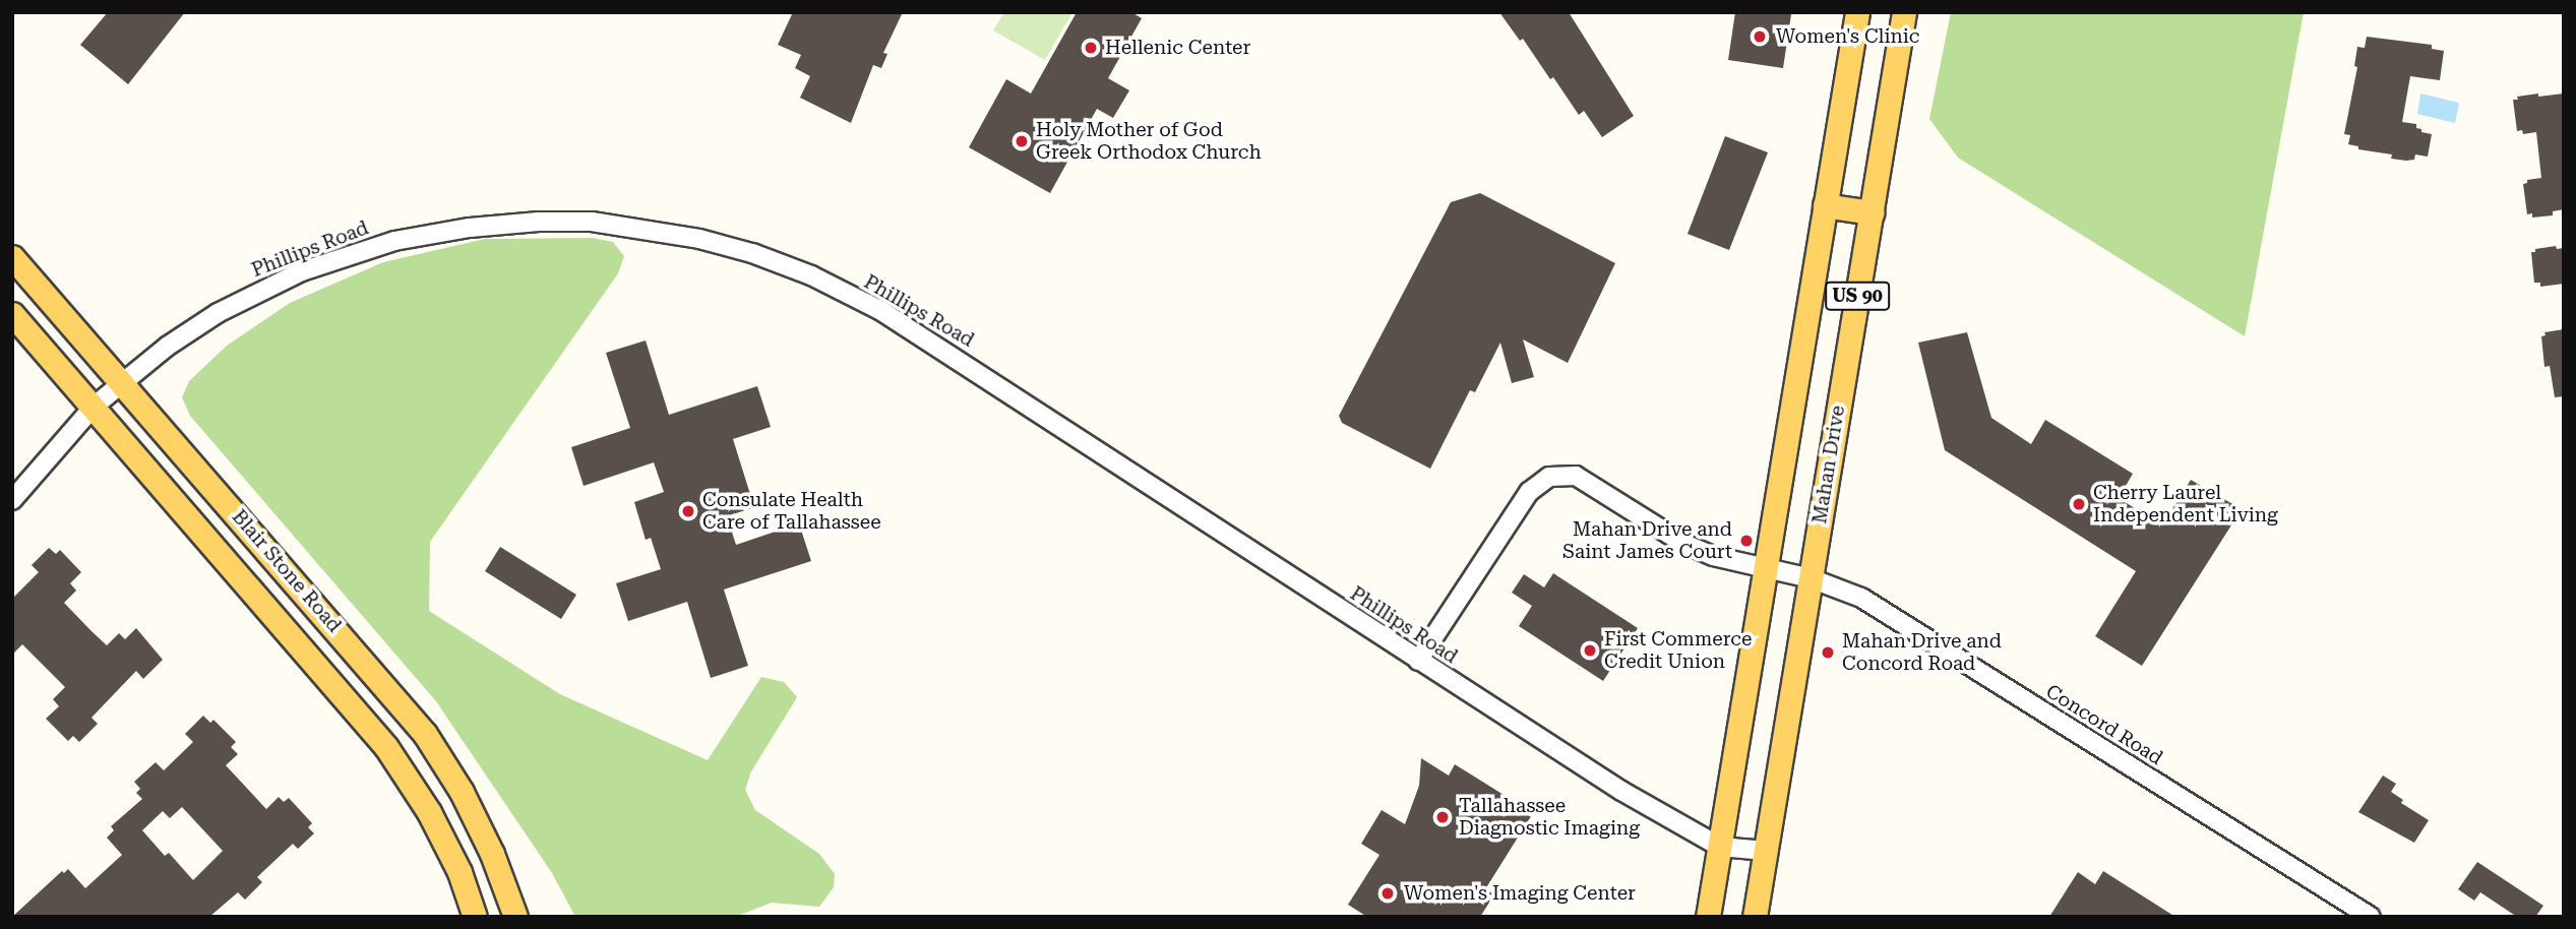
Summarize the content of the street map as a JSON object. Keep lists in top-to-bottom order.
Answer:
{
  "streets": {
    "main road": ["US 90", "Mahan Drive", "Blair Stone Road"],
    "street": ["Phillips Road", "Concord Road"]
  },
  "crossings": [
    ["Phillips Road", "US 90"],
    ["Phillips Road", "Mahan Drive"],
    ["Phillips Road", "Blair Stone Road"],
    ["Phillips Road", "Concord Road"],
    ["US 90", "Concord Road"],
    ["Mahan Drive", "Concord Road"]
  ],
  "places": [
    "Women's Clinic",
    "Hellenic Center",
    "Holy Mother of God Greek Orthodox Church",
    "Cherry Laurel Independent Living",
    "Consulate Health Care of Tallahassee",
    "Mahan Drive and Saint James Court",
    "First Commerce Credit Union",
    "Mahan Drive and Concord Road",
    "Tallahassee Diagnostic Imaging",
    "Women's Imaging Center"
  ]
}
